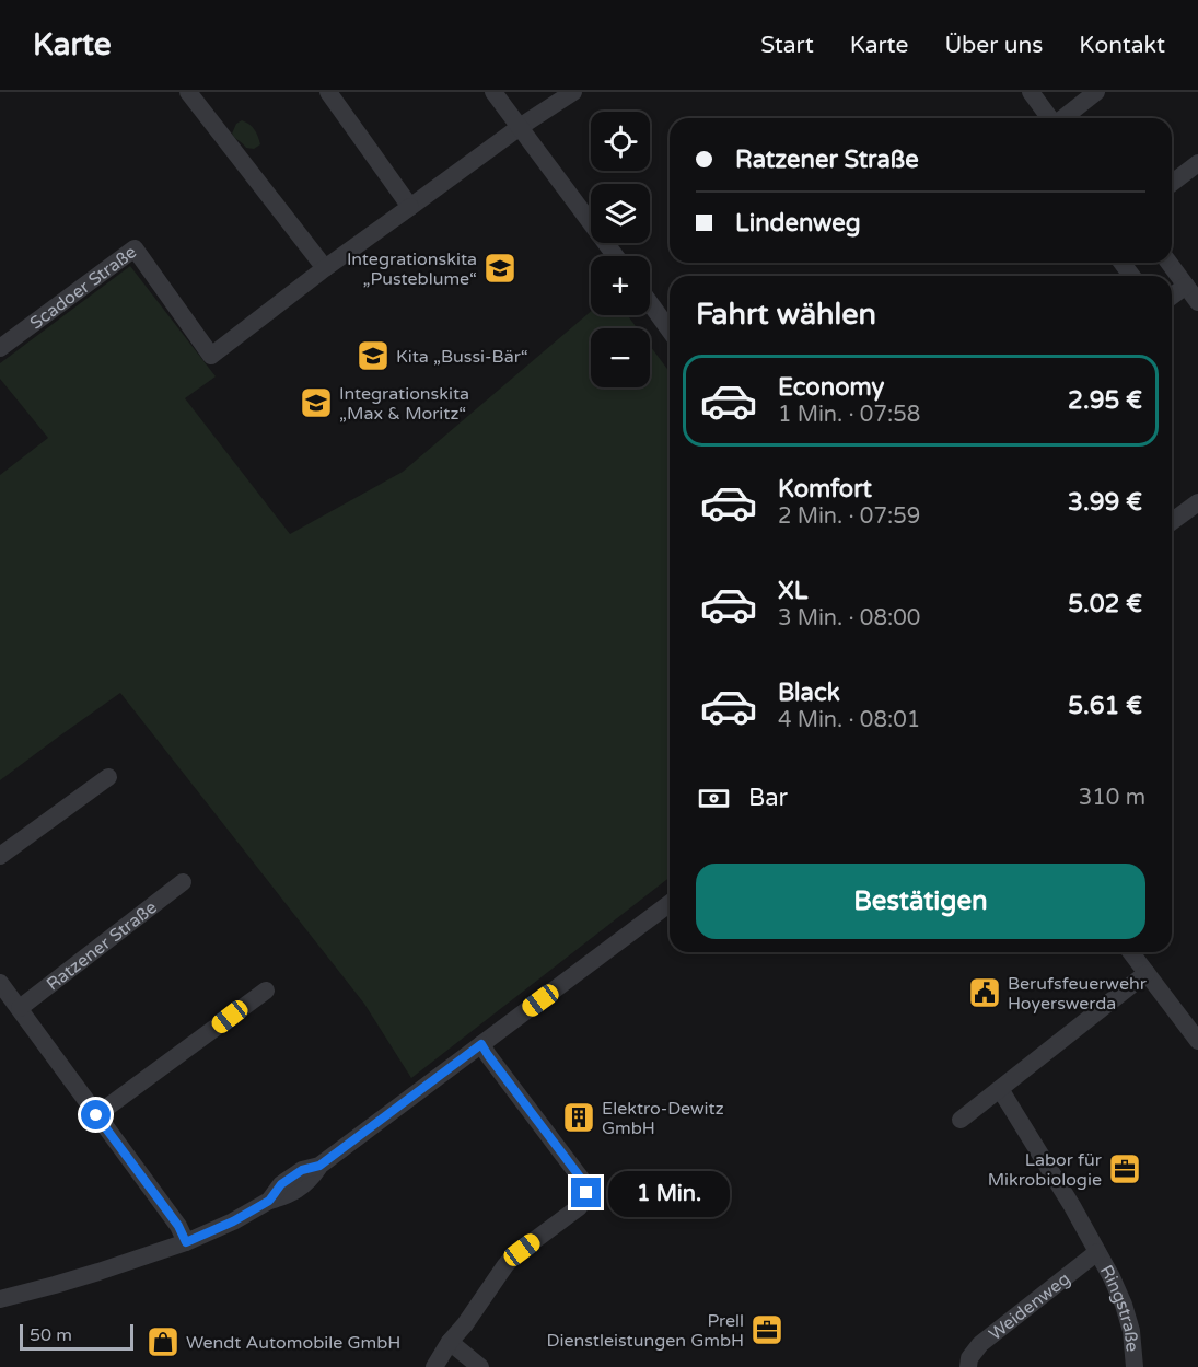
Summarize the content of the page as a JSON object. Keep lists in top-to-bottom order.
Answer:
{
  "streets": {
    "street": [
      "Scadoer Straße",
      "Ratzener Straße",
      "Weidenweg",
      "Ringstraße"
    ]
  },
  "crossings": [
    ["Weidenweg", "Ringstraße"]
  ],
  "places": {
    "school or university": ["Integrationskita „Pusteblume“", "Kita „Bussi-Bär“", "Integrationskita „Max & Moritz“"],
    "public building": ["Berufsfeuerwehr Hoyerswerda"],
    "building": ["Elektro-Dewitz GmbH"],
    "office": ["Labor für Mikrobiologie", "Prell Dienstleistungen GmbH"],
    "shop": ["Wendt Automobile GmbH"]
  },
  "scale_bar": "50 m",
  "page": {
    "header": "Karte",
    "nav": [
      "Start",
      "Karte",
      "Über uns",
      "Kontakt"
    ],
    "map_buttons": ["+", "−"],
    "banner": ["Ratzener Straße", "Lindenweg"],
    "heading": "Fahrt wählen",
    "list": [
      {
        "name": "Economy",
        "note": "1 Min. · 07:58",
        "value": "2.95 €"
      },
      {
        "name": "Komfort",
        "note": "2 Min. · 07:59",
        "value": "3.99 €"
      },
      {
        "name": "XL",
        "note": "3 Min. · 08:00",
        "value": "5.02 €"
      },
      {
        "name": "Black",
        "note": "4 Min. · 08:01",
        "value": "5.61 €"
      }
    ],
    "pay": ["Bar", "310 m"],
    "buttons": "Bestätigen",
    "bubble": "1 Min.",
    "scale": "50 m"
  }
}
